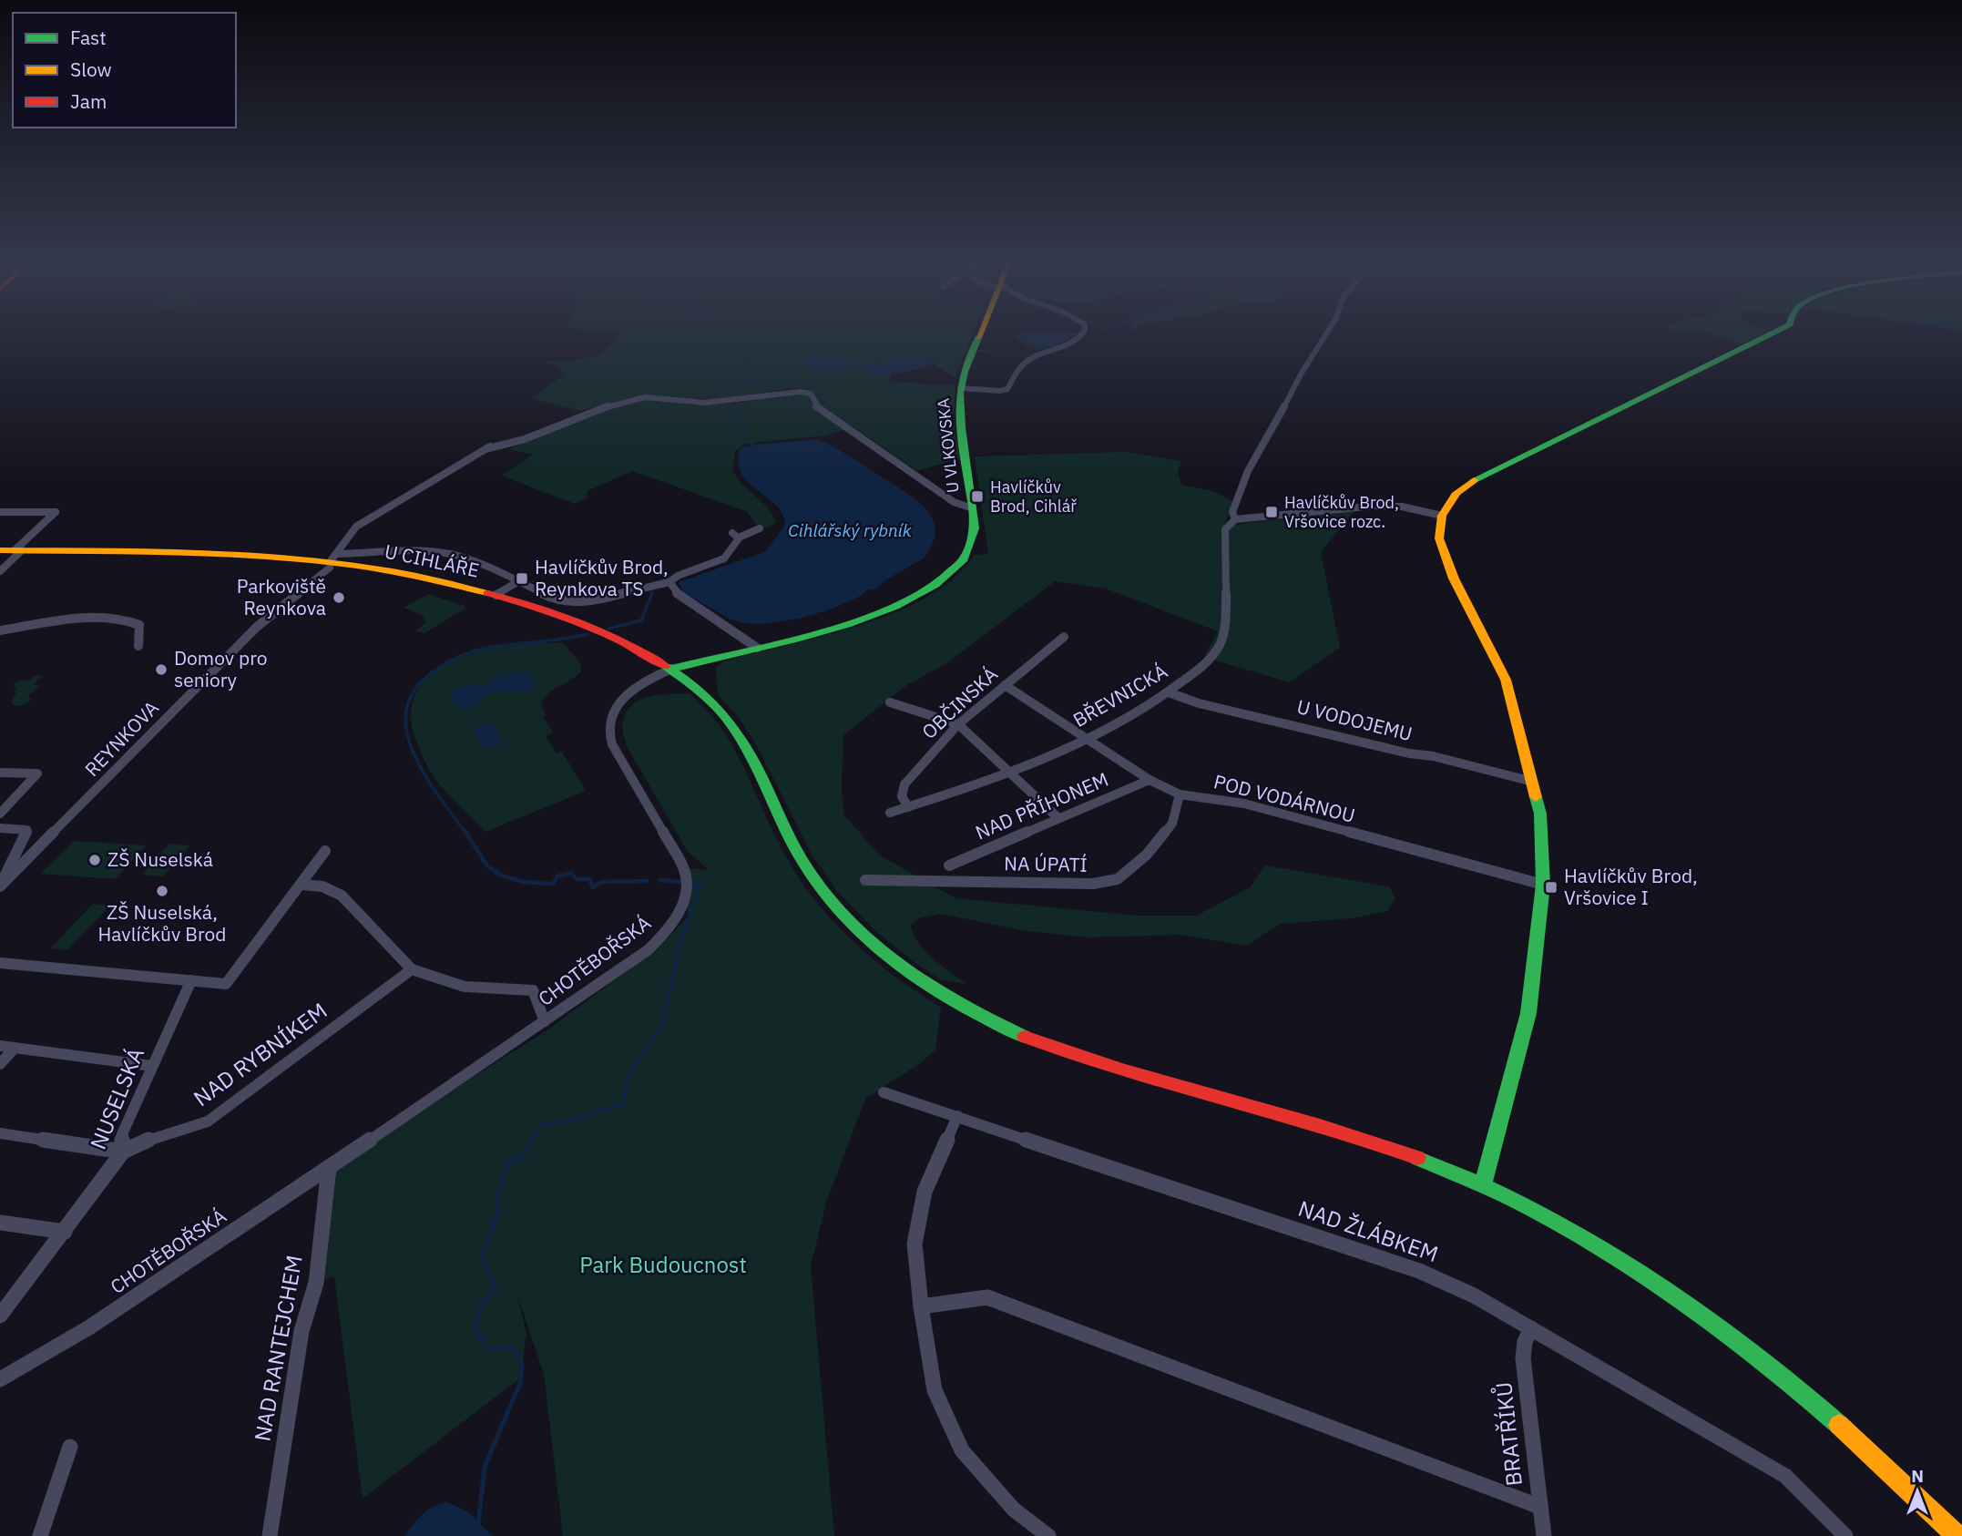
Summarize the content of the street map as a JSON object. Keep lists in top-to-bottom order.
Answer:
{
  "streets": {
    "main road": ["U VLKOVSKA", "U CIHLÁŘE", "CHOTĚBOŘSKÁ"],
    "street": [
      "BŘEVNICKÁ",
      "OBČINSKÁ",
      "U VODOJEMU",
      "REYNKOVA",
      "POD VODÁRNOU",
      "NAD PŘÍHONEM",
      "NA ÚPATÍ",
      "NAD RYBNÍKEM",
      "NUSELSKÁ",
      "NAD ŽLÁBKEM",
      "NAD RANTEJCHEM",
      "BRATŘÍKŮ"
    ]
  },
  "crossings": [
    ["U VLKOVSKA", "REYNKOVA"],
    ["U VLKOVSKA", "CHOTĚBOŘSKÁ"],
    ["U CIHLÁŘE", "REYNKOVA"],
    ["U CIHLÁŘE", "CHOTĚBOŘSKÁ"],
    ["BŘEVNICKÁ", "OBČINSKÁ"],
    ["BŘEVNICKÁ", "U VODOJEMU"],
    ["BŘEVNICKÁ", "POD VODÁRNOU"],
    ["OBČINSKÁ", "POD VODÁRNOU"],
    ["POD VODÁRNOU", "NAD PŘÍHONEM"],
    ["POD VODÁRNOU", "NA ÚPATÍ"],
    ["CHOTĚBOŘSKÁ", "NAD RANTEJCHEM"],
    ["NAD RYBNÍKEM", "NUSELSKÁ"],
    ["NAD ŽLÁBKEM", "BRATŘÍKŮ"]
  ],
  "water": ["Cihlářský rybník"],
  "parks": ["Park Budoucnost"],
  "places": {
    "transit": [
      "Havlíčkův Brod, Cihlář",
      "Havlíčkův Brod, Vršovice rozc.",
      "Havlíčkův Brod, Reynkova TS",
      "Havlíčkův Brod, Vršovice I"
    ],
    "other": [
      "Parkoviště Reynkova",
      "Domov pro seniory",
      "ZŠ Nuselská",
      "ZŠ Nuselská, Havlíčkův Brod"
    ]
  },
  "legend": ["Fast", "Slow", "Jam"],
  "north": "top"
}
